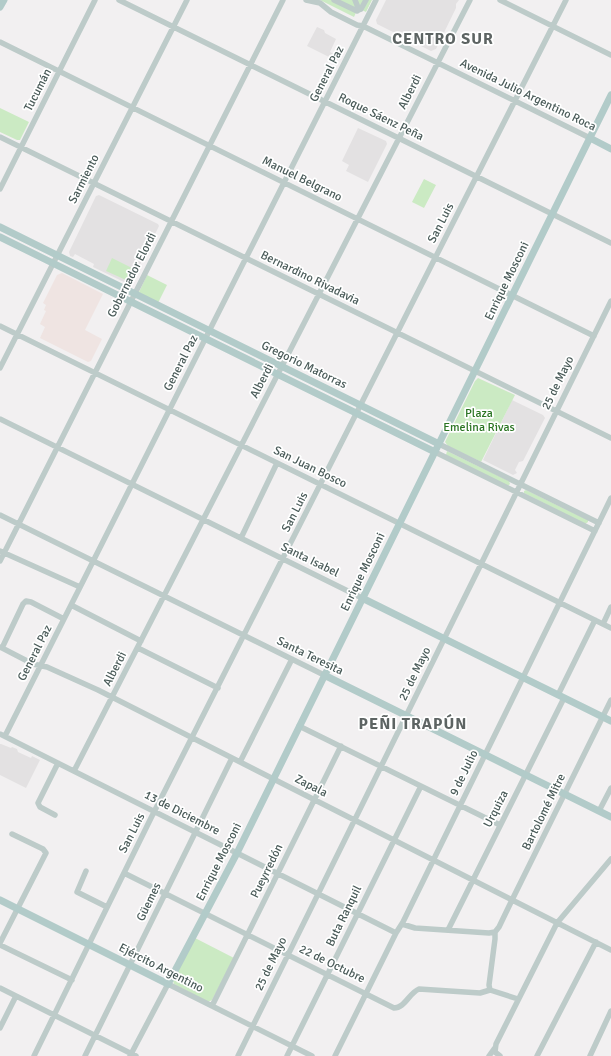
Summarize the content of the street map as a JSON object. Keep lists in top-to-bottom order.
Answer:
{
  "streets": {
    "main road": [
      "Avenida Julio Argentino Roca",
      "Enrique Mosconi",
      "Gregorio Matorras",
      "Santa Isabel",
      "Santa Teresita",
      "Ejército Argentino"
    ],
    "street": [
      "General Paz",
      "Tucumán",
      "Alberdi",
      "Roque Sáenz Peña",
      "Sarmiento",
      "Manuel Belgrano",
      "San Luis",
      "Gobernador Elordi",
      "Bernardino Rivadavia",
      "25 de Mayo",
      "San Juan Bosco",
      "9 de Julio",
      "Zapala",
      "Urquiza",
      "Bartolomé Mitre",
      "13 de Diciembre",
      "Pueyrredón",
      "Güemes",
      "Buta Ranquil",
      "22 de Octubre"
    ]
  },
  "crossings": [
    ["General Paz", "Avenida Julio Argentino Roca"],
    ["General Paz", "Roque Sáenz Peña"],
    ["General Paz", "Manuel Belgrano"],
    ["General Paz", "Bernardino Rivadavia"],
    ["General Paz", "Gregorio Matorras"],
    ["General Paz", "San Juan Bosco"],
    ["General Paz", "Santa Isabel"],
    ["General Paz", "Santa Teresita"],
    ["General Paz", "Zapala"],
    ["General Paz", "13 de Diciembre"],
    ["Tucumán", "Manuel Belgrano"],
    ["Tucumán", "Bernardino Rivadavia"],
    ["Alberdi", "Avenida Julio Argentino Roca"],
    ["Alberdi", "Roque Sáenz Peña"],
    ["Alberdi", "Manuel Belgrano"],
    ["Alberdi", "Bernardino Rivadavia"],
    ["Alberdi", "Gregorio Matorras"],
    ["Alberdi", "San Juan Bosco"],
    ["Alberdi", "Santa Isabel"],
    ["Alberdi", "Santa Teresita"],
    ["Alberdi", "Zapala"],
    ["Alberdi", "13 de Diciembre"],
    ["Avenida Julio Argentino Roca", "San Luis"],
    ["Avenida Julio Argentino Roca", "Enrique Mosconi"],
    ["Roque Sáenz Peña", "Sarmiento"],
    ["Roque Sáenz Peña", "San Luis"],
    ["Roque Sáenz Peña", "Gobernador Elordi"],
    ["Roque Sáenz Peña", "Enrique Mosconi"],
    ["Sarmiento", "Manuel Belgrano"],
    ["Sarmiento", "Bernardino Rivadavia"],
    ["Sarmiento", "Gregorio Matorras"],
    ["Sarmiento", "San Juan Bosco"],
    ["Manuel Belgrano", "San Luis"],
    ["Manuel Belgrano", "Gobernador Elordi"],
    ["Manuel Belgrano", "Enrique Mosconi"],
    ["Manuel Belgrano", "25 de Mayo"],
    ["San Luis", "Bernardino Rivadavia"],
    ["San Luis", "Gregorio Matorras"],
    ["San Luis", "San Juan Bosco"],
    ["San Luis", "Santa Isabel"],
    ["San Luis", "Santa Teresita"],
    ["San Luis", "Zapala"],
    ["San Luis", "13 de Diciembre"],
    ["San Luis", "22 de Octubre"],
    ["San Luis", "Ejército Argentino"],
    ["Gobernador Elordi", "Bernardino Rivadavia"],
    ["Gobernador Elordi", "Gregorio Matorras"],
    ["Gobernador Elordi", "San Juan Bosco"],
    ["Gobernador Elordi", "Santa Isabel"],
    ["Gobernador Elordi", "Santa Teresita"],
    ["Bernardino Rivadavia", "Enrique Mosconi"],
    ["Bernardino Rivadavia", "25 de Mayo"],
    ["Enrique Mosconi", "Gregorio Matorras"],
    ["Enrique Mosconi", "San Juan Bosco"],
    ["Enrique Mosconi", "Santa Isabel"],
    ["Enrique Mosconi", "Santa Teresita"],
    ["Enrique Mosconi", "Zapala"],
    ["Enrique Mosconi", "13 de Diciembre"],
    ["Enrique Mosconi", "22 de Octubre"],
    ["Enrique Mosconi", "Ejército Argentino"],
    ["Gregorio Matorras", "25 de Mayo"],
    ["Gregorio Matorras", "9 de Julio"],
    ["25 de Mayo", "San Juan Bosco"],
    ["25 de Mayo", "Santa Isabel"],
    ["25 de Mayo", "Santa Teresita"],
    ["25 de Mayo", "Zapala"],
    ["25 de Mayo", "13 de Diciembre"],
    ["25 de Mayo", "22 de Octubre"],
    ["25 de Mayo", "Ejército Argentino"],
    ["San Juan Bosco", "9 de Julio"],
    ["San Juan Bosco", "Urquiza"],
    ["Santa Isabel", "9 de Julio"],
    ["Santa Isabel", "Urquiza"],
    ["Santa Isabel", "Bartolomé Mitre"],
    ["Santa Teresita", "9 de Julio"],
    ["Santa Teresita", "Urquiza"],
    ["Santa Teresita", "Bartolomé Mitre"],
    ["9 de Julio", "Zapala"],
    ["9 de Julio", "13 de Diciembre"],
    ["9 de Julio", "22 de Octubre"],
    ["Zapala", "Urquiza"],
    ["Zapala", "Bartolomé Mitre"],
    ["Zapala", "Pueyrredón"],
    ["Zapala", "Güemes"],
    ["Zapala", "Buta Ranquil"],
    ["13 de Diciembre", "Pueyrredón"],
    ["13 de Diciembre", "Güemes"],
    ["13 de Diciembre", "Buta Ranquil"],
    ["Pueyrredón", "22 de Octubre"],
    ["Pueyrredón", "Ejército Argentino"],
    ["Güemes", "22 de Octubre"],
    ["Güemes", "Ejército Argentino"],
    ["Buta Ranquil", "22 de Octubre"],
    ["Buta Ranquil", "Ejército Argentino"]
  ],
  "districts": ["CENTRO SUR", "PEÑI TRAPÚN"],
  "parks": ["Plaza Emelina Rivas"]
}
